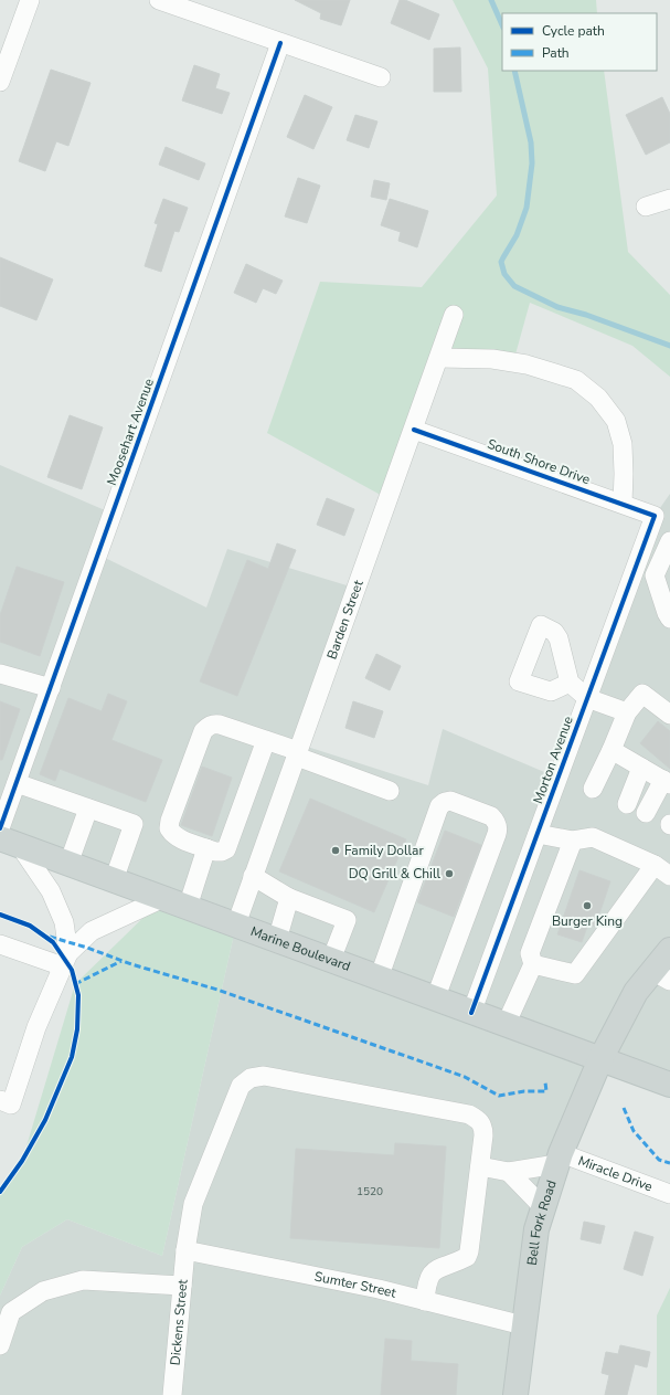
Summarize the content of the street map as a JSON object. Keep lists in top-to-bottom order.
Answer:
{
  "streets": {
    "main road": ["Marine Boulevard", "Bell Fork Road"],
    "street": [
      "Moosehart Avenue",
      "South Shore Drive",
      "Barden Street",
      "Morton Avenue",
      "Miracle Drive",
      "Sumter Street",
      "Dickens Street"
    ]
  },
  "crossings": [
    ["South Shore Drive", "Barden Street"],
    ["South Shore Drive", "Morton Avenue"],
    ["Barden Street", "Marine Boulevard"],
    ["Morton Avenue", "Marine Boulevard"],
    ["Marine Boulevard", "Bell Fork Road"],
    ["Miracle Drive", "Bell Fork Road"],
    ["Bell Fork Road", "Sumter Street"],
    ["Sumter Street", "Dickens Street"]
  ],
  "places": ["Family Dollar", "DQ Grill & Chill", "Burger King"],
  "house_numbers": ["1520"],
  "legend": ["Cycle path", "Path"]
}
